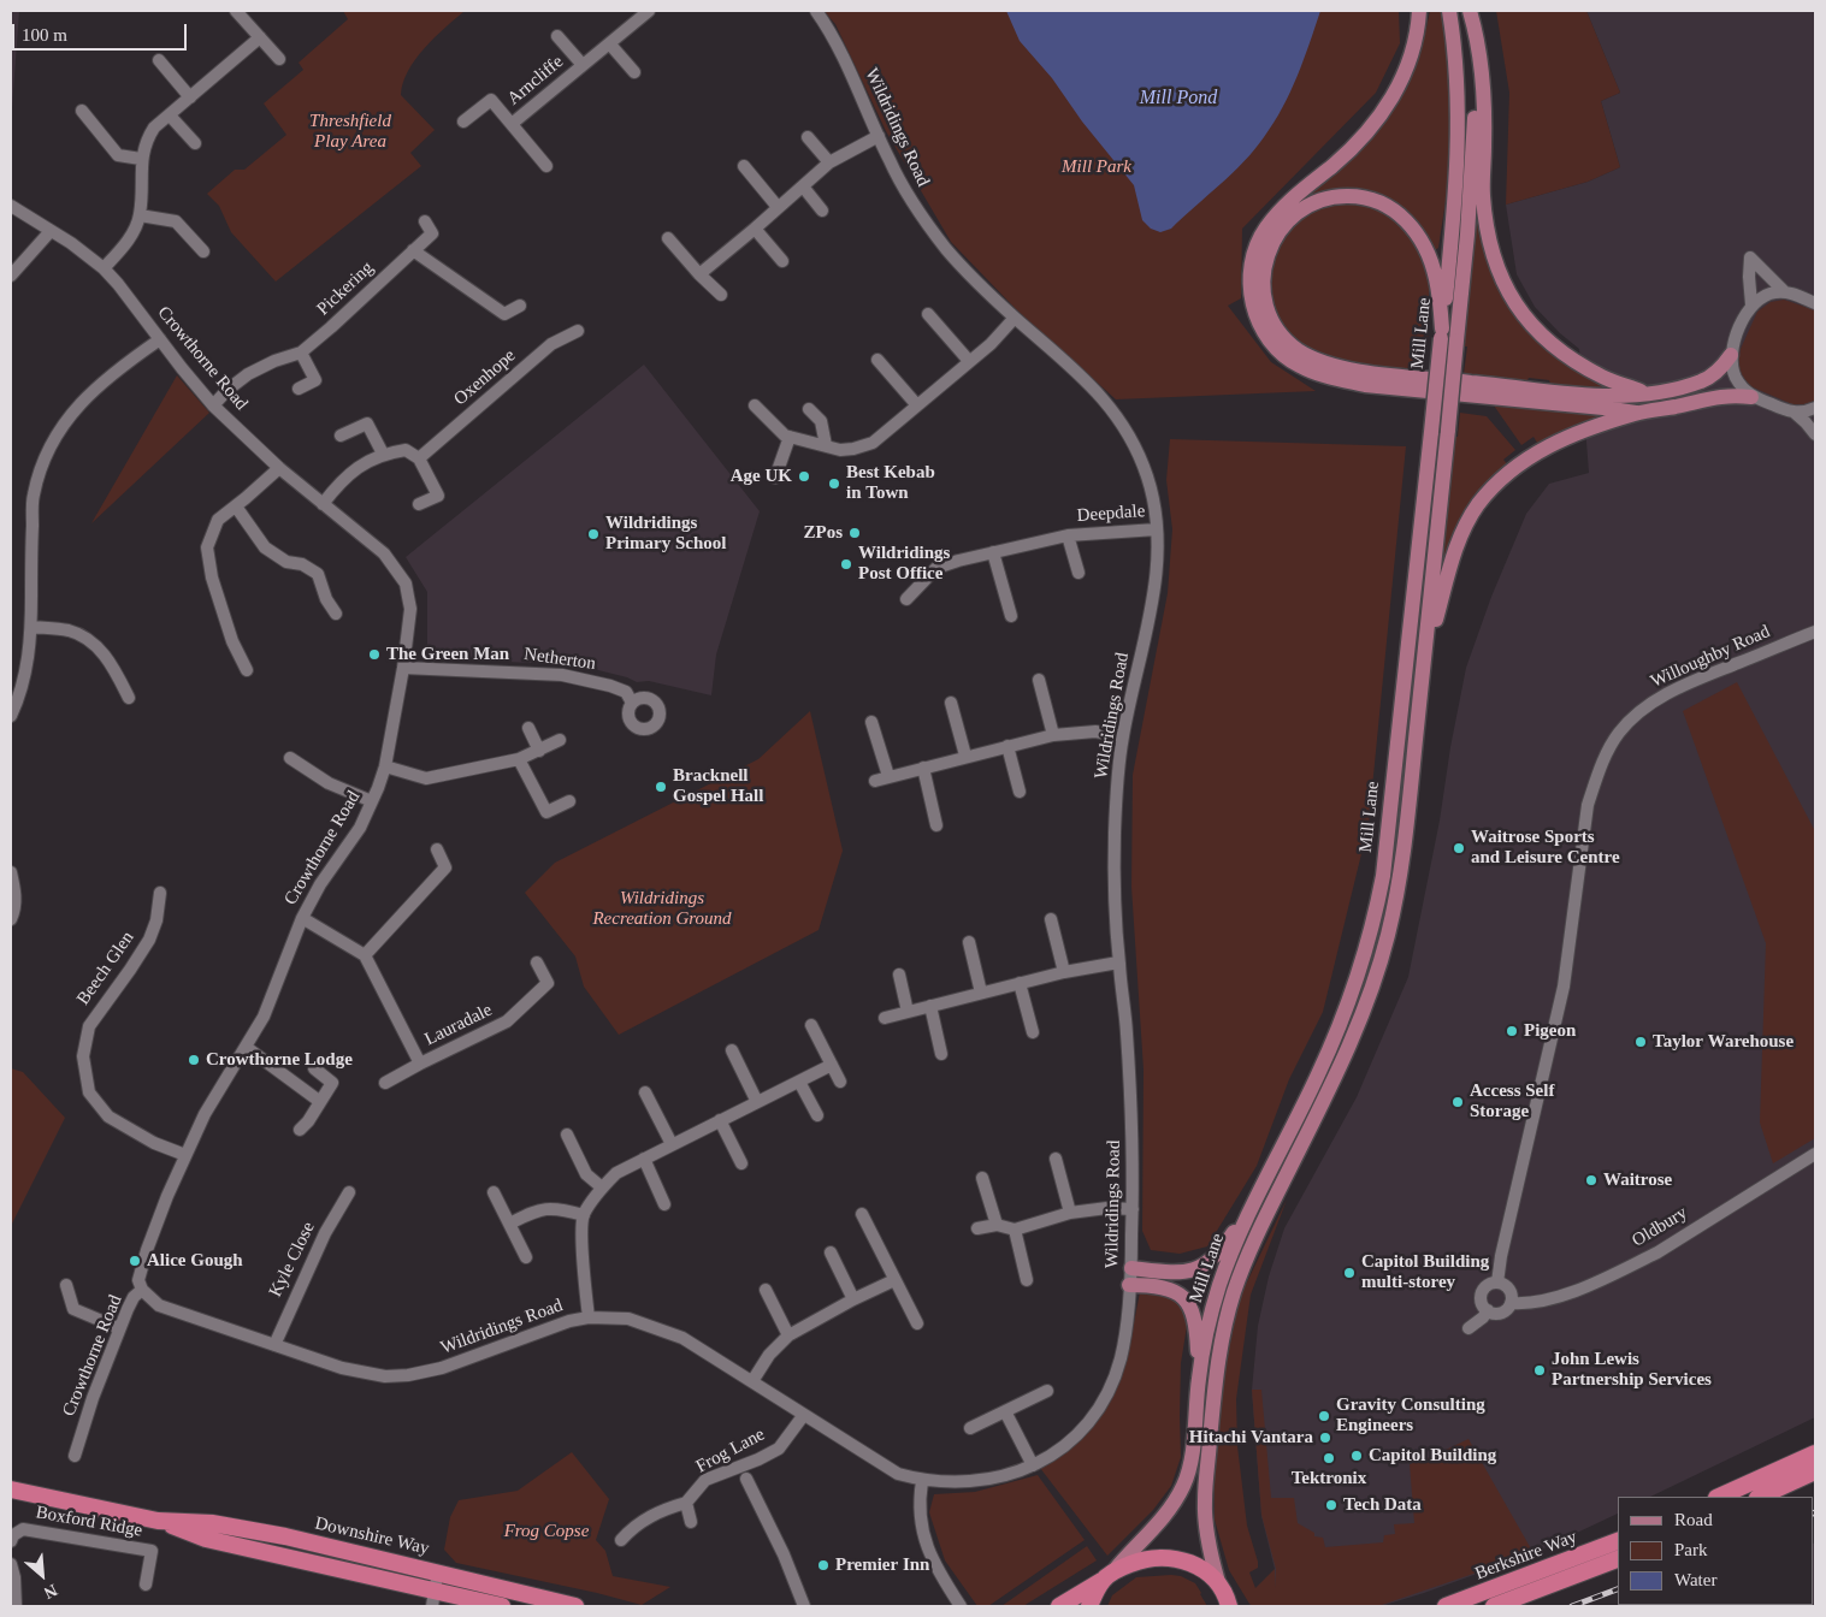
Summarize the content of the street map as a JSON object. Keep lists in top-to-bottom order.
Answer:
{
  "streets": {
    "highway": ["Downshire Way", "Berkshire Way"],
    "main road": ["Mill Lane"],
    "street": [
      "Arncliffe",
      "Wildridings Road",
      "Pickering",
      "Crowthorne Road",
      "Oxenhope",
      "Deepdale",
      "Willoughby Road",
      "Netherton",
      "Beech Glen",
      "Lauradale",
      "Oldbury",
      "Kyle Close",
      "Frog Lane",
      "Boxford Ridge"
    ]
  },
  "crossings": [
    ["Wildridings Road", "Crowthorne Road"],
    ["Wildridings Road", "Deepdale"],
    ["Wildridings Road", "Kyle Close"],
    ["Wildridings Road", "Frog Lane"],
    ["Pickering", "Crowthorne Road"],
    ["Crowthorne Road", "Netherton"],
    ["Crowthorne Road", "Beech Glen"],
    ["Willoughby Road", "Oldbury"]
  ],
  "water": ["Mill Pond"],
  "parks": [
    "Threshfield Play Area",
    "Mill Park",
    "Wildridings Recreation Ground",
    "Frog Copse"
  ],
  "places": [
    "Age UK",
    "Best Kebab in Town",
    "ZPos",
    "Wildridings Primary School",
    "Wildridings Post Office",
    "The Green Man",
    "Bracknell Gospel Hall",
    "Waitrose Sports and Leisure Centre",
    "Pigeon",
    "Taylor Warehouse",
    "Crowthorne Lodge",
    "Access Self Storage",
    "Waitrose",
    "Alice Gough",
    "Capitol Building multi-storey",
    "John Lewis Partnership Services",
    "Gravity Consulting Engineers",
    "Hitachi Vantara",
    "Capitol Building",
    "Tektronix",
    "Tech Data",
    "Premier Inn"
  ],
  "legend": ["Road", "Park", "Water"],
  "scale_bar": "100 m",
  "north": "bottom right"
}
